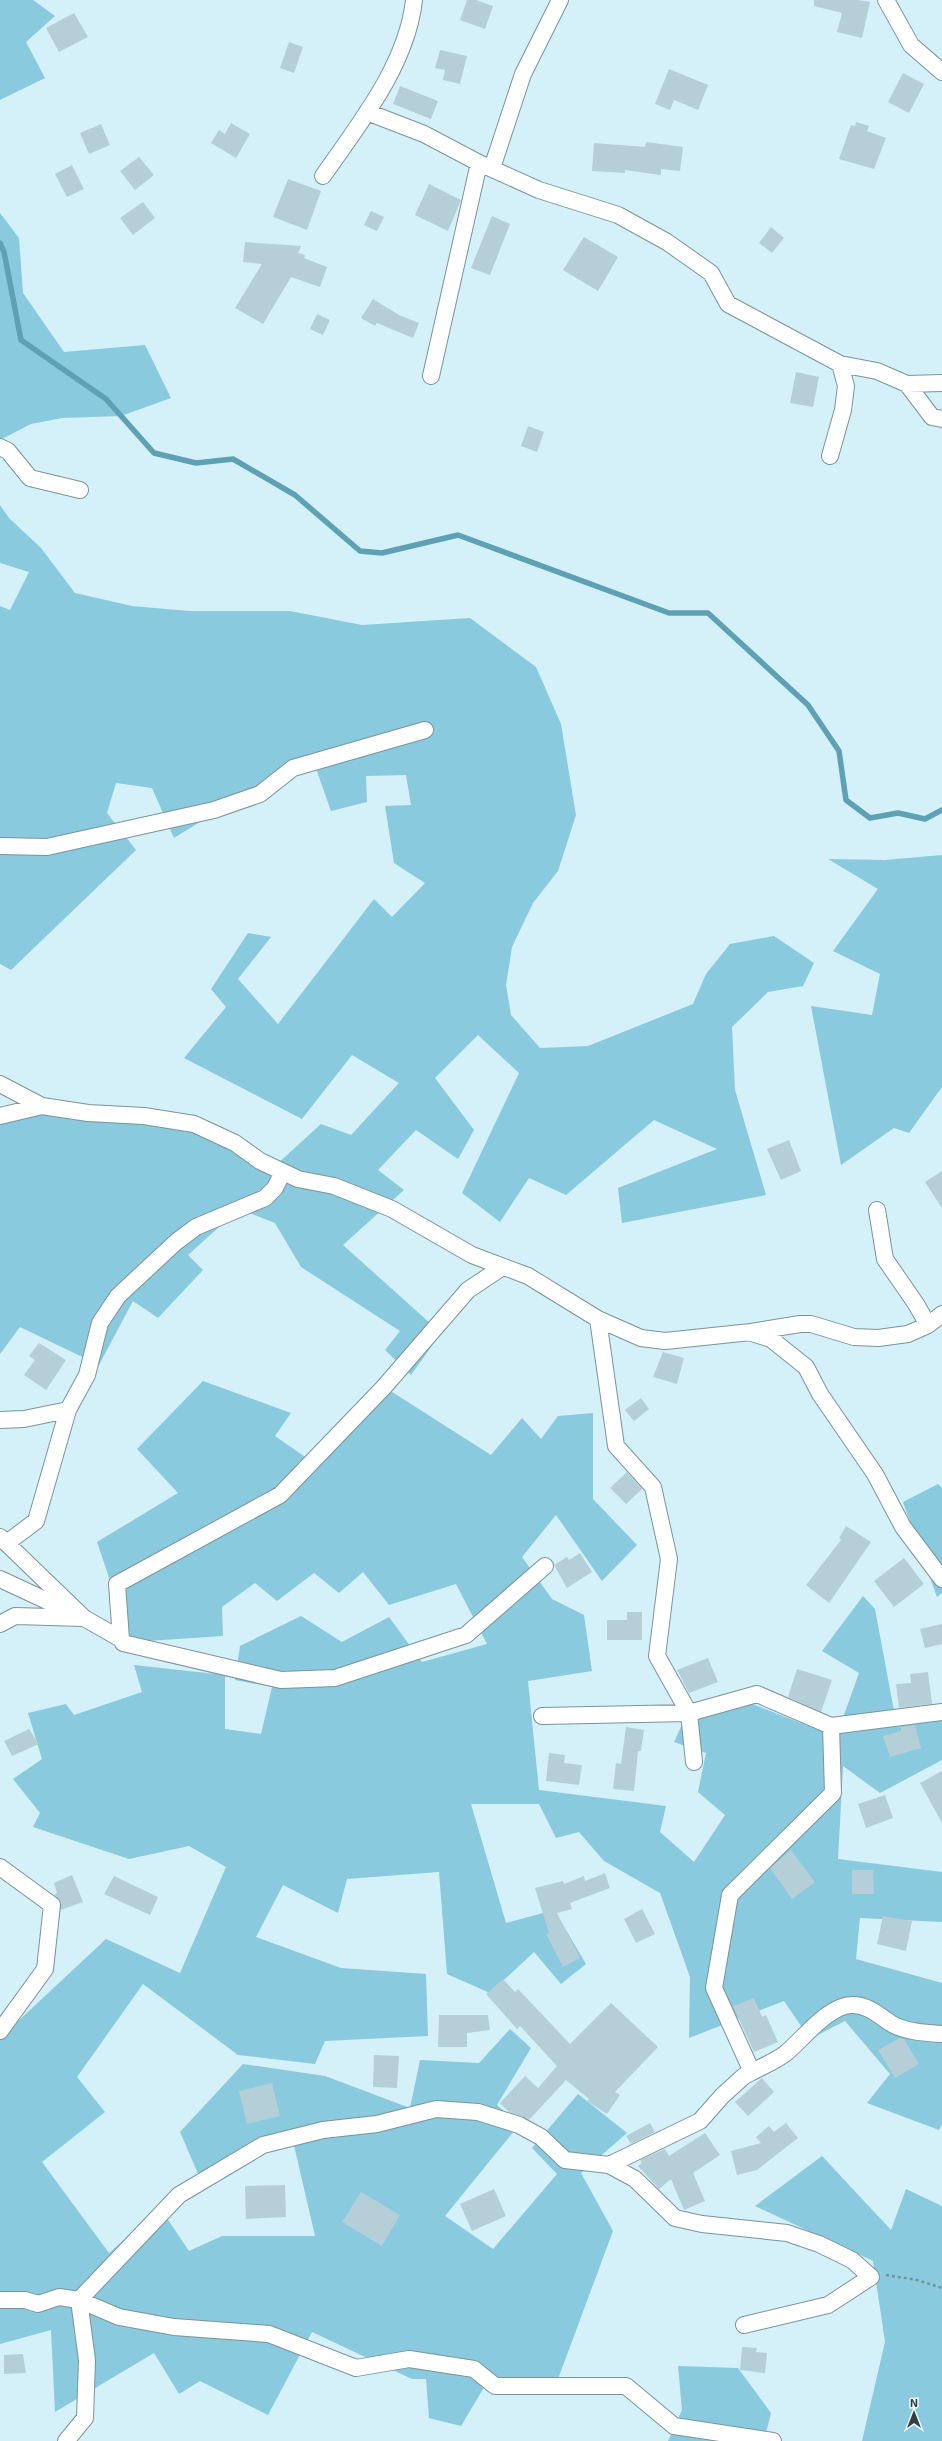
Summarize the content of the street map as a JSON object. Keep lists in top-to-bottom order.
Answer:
{
  "north": "top"
}
